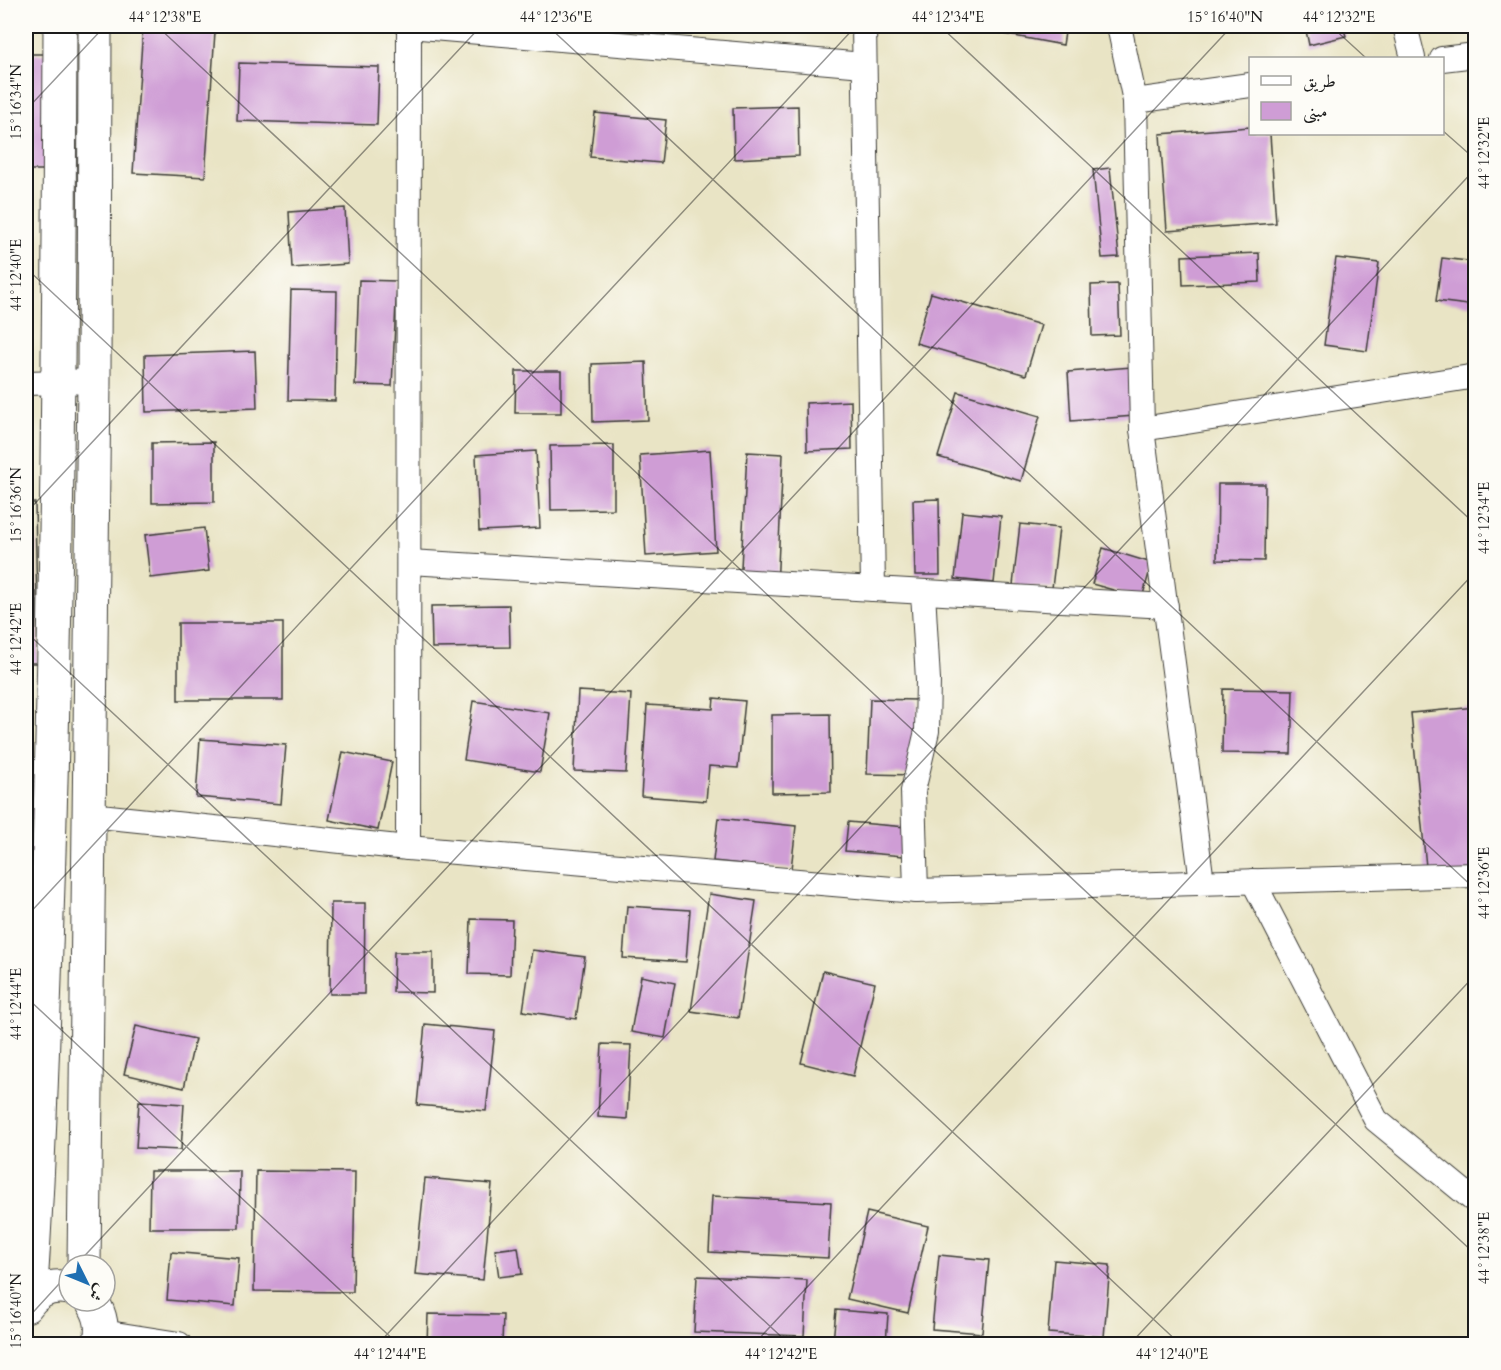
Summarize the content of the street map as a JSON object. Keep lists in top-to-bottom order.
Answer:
{
  "legend": ["طريق", "مبنى"],
  "north": "bottom right",
  "coordinates": [
    "44°12'38\"E",
    "44°12'36\"E",
    "44°12'34\"E",
    "15°16'40\"N",
    "44°12'32\"E",
    "15°16'34\"N",
    "44°12'40\"E",
    "15°16'36\"N",
    "44°12'42\"E",
    "44°12'44\"E"
  ]
}
